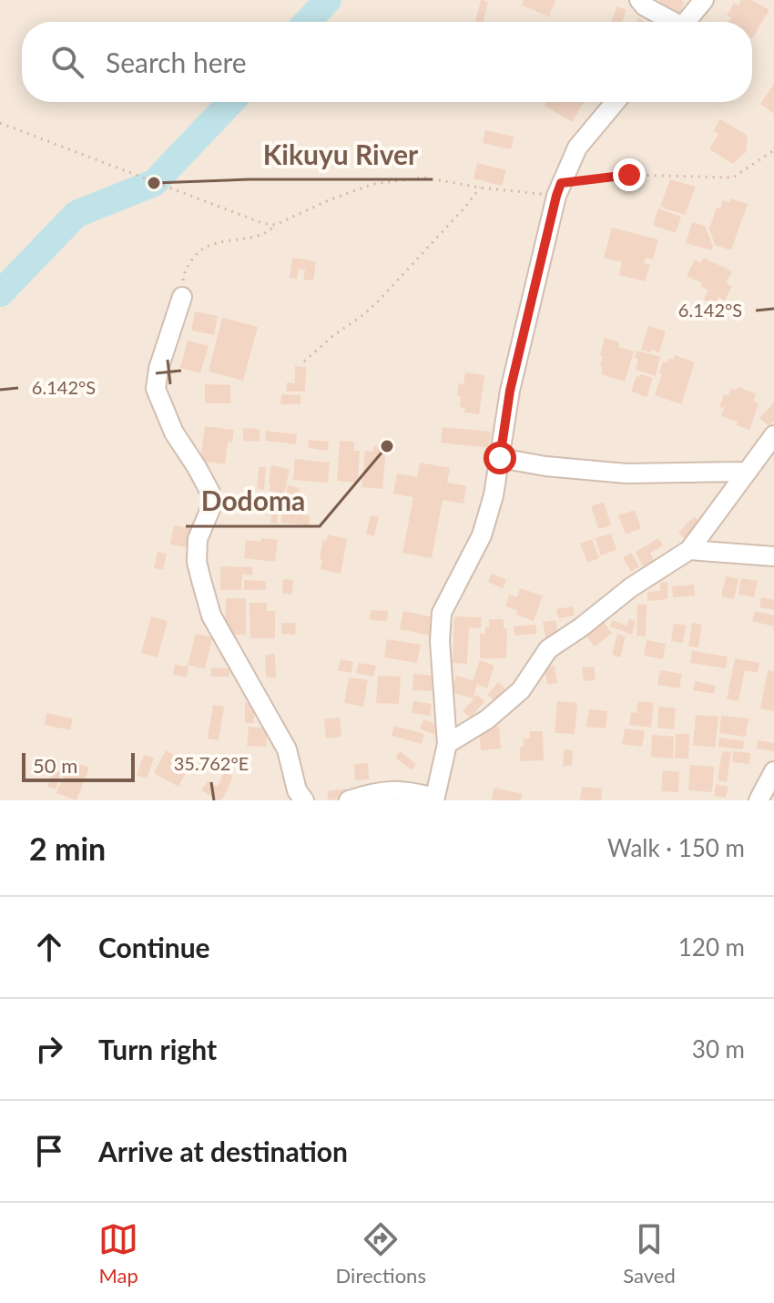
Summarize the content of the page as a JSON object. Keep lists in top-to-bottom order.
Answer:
{
  "places": ["Kikuyu River", "Dodoma"],
  "scale_bar": "50 m",
  "page": {
    "search": "Search here",
    "scale": "50 m",
    "heading": ["2 min", "Walk · 150 m"],
    "list": [
      ["Continue", "120 m"],
      ["Turn right", "30 m"],
      "Arrive at destination"
    ],
    "nav": ["Map", "Directions", "Saved"]
  },
  "coordinates": ["6.142°S", "35.762°E"]
}
